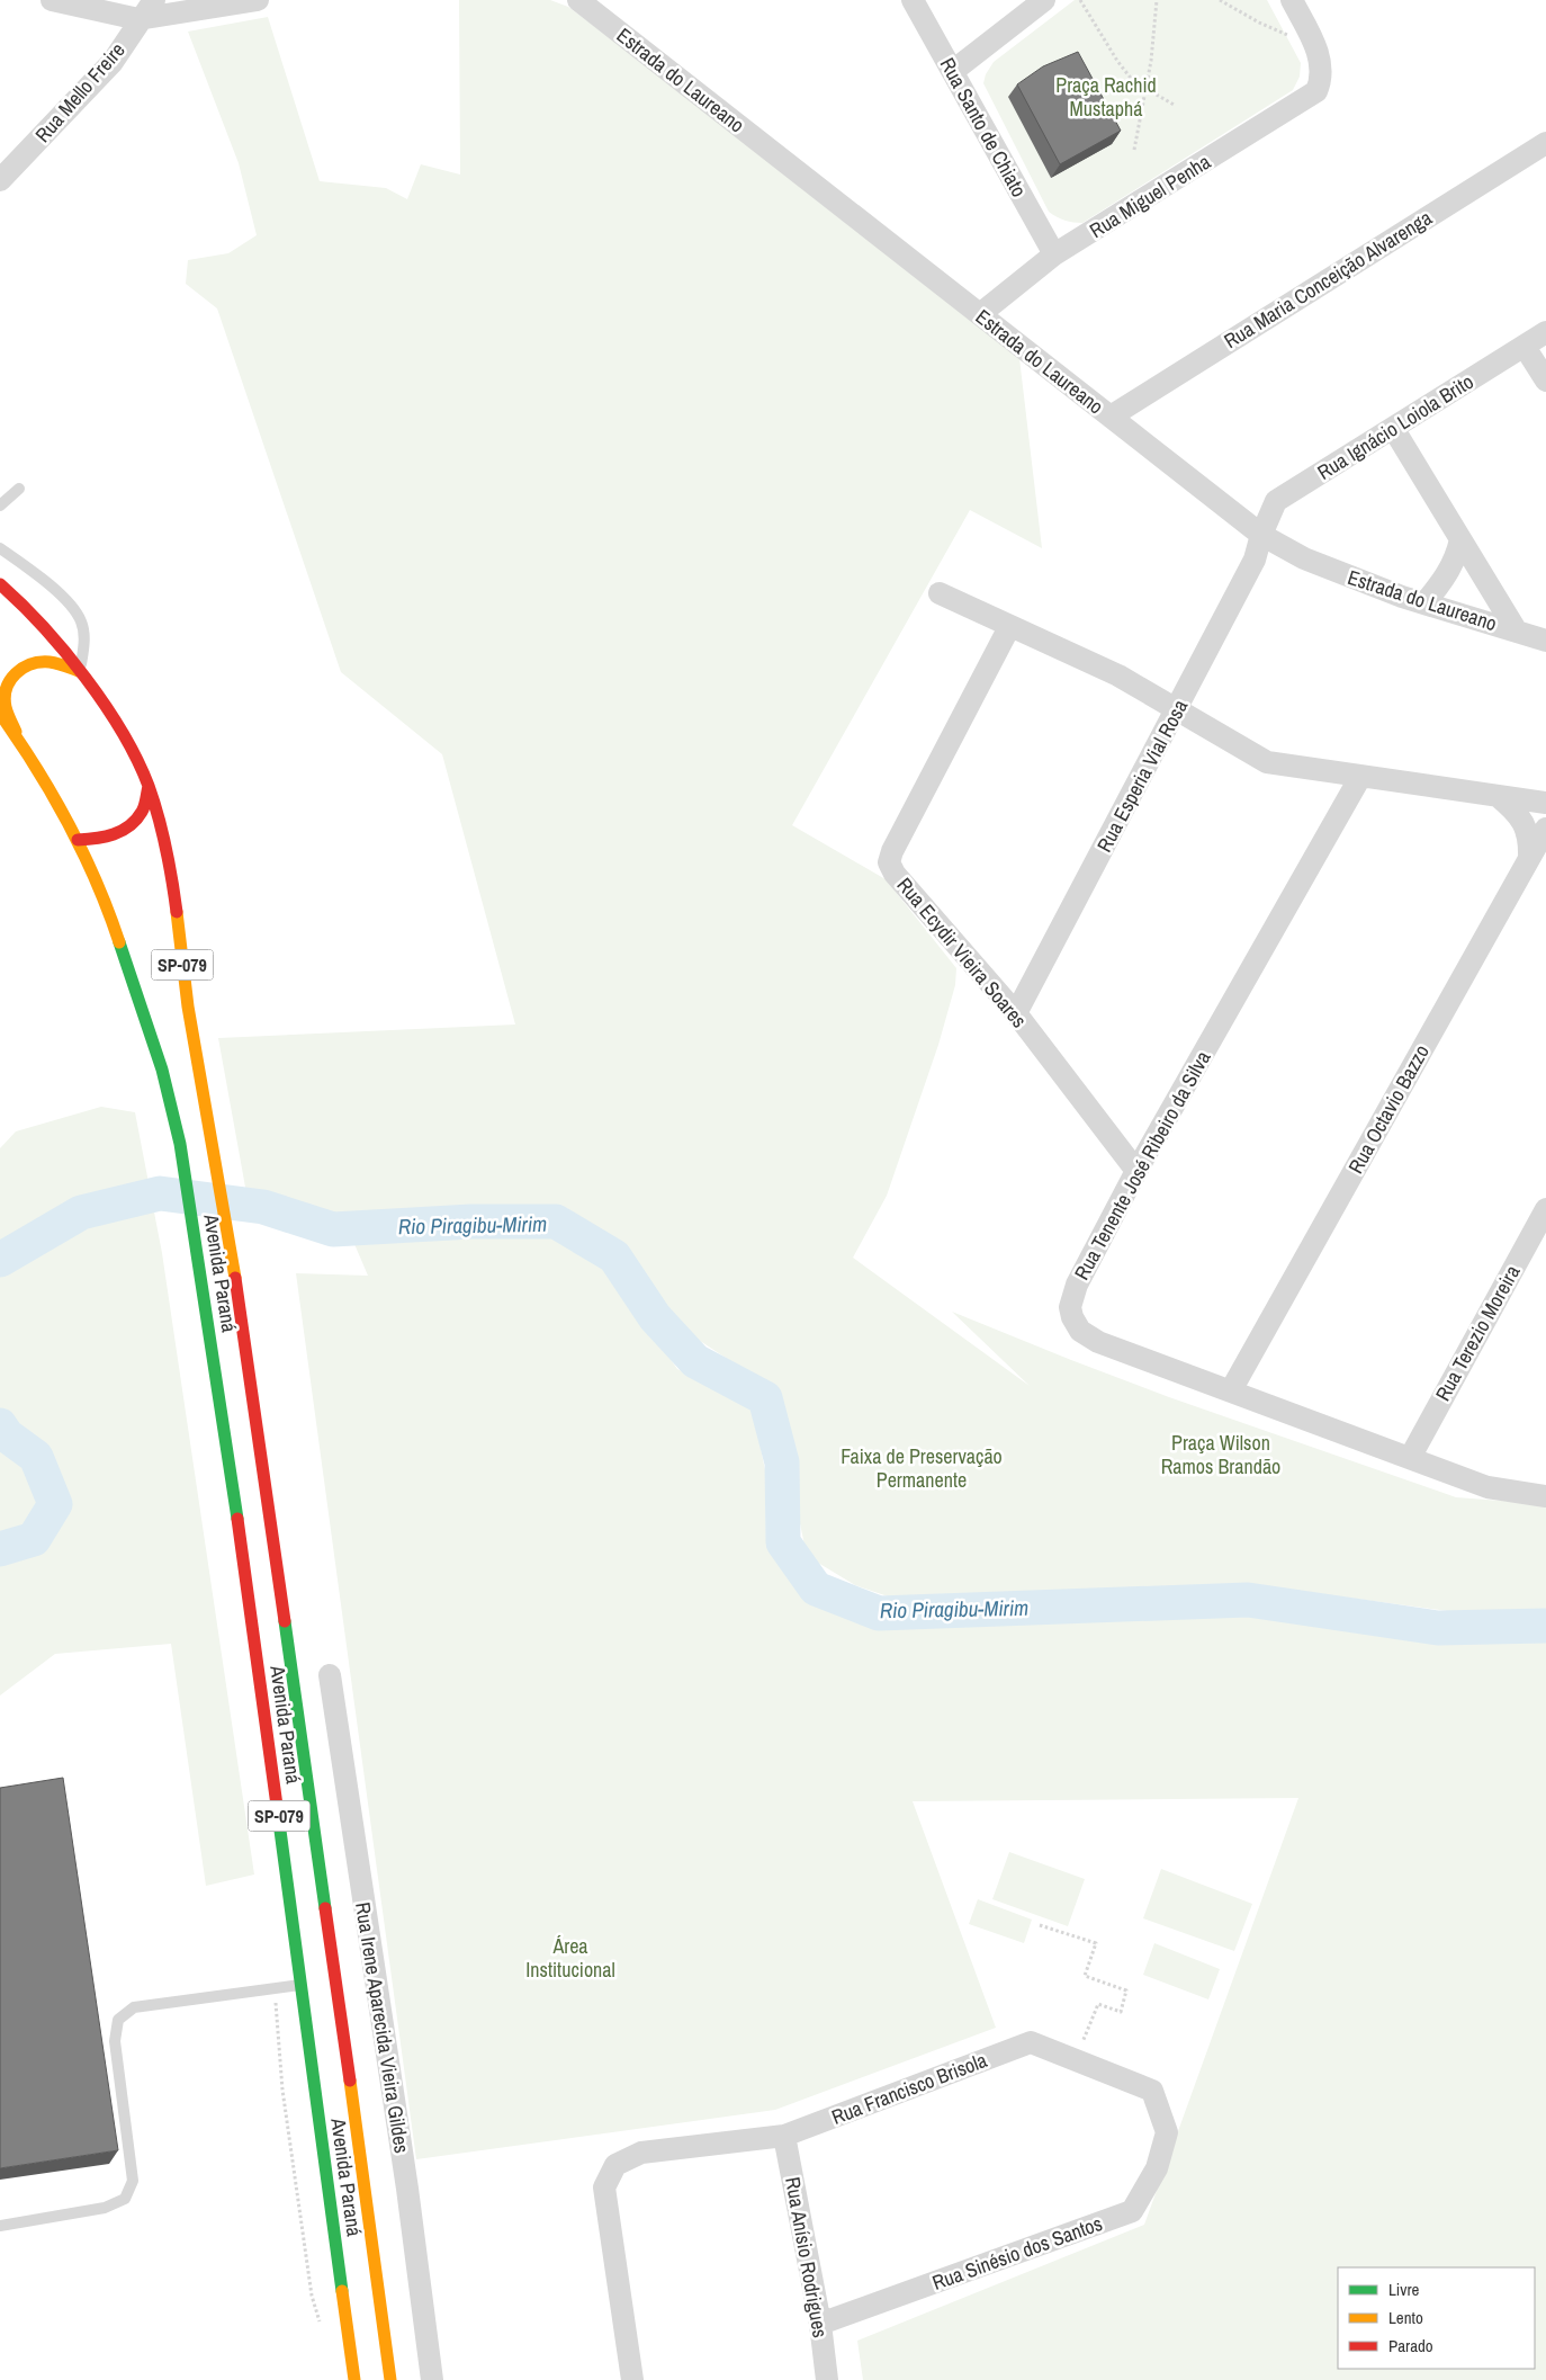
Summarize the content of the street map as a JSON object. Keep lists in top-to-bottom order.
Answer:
{
  "streets": {
    "main road": ["SP-079", "Avenida Paraná"],
    "street": [
      "Estrada do Laureano",
      "Rua Mello Freire",
      "Rua Santo de Chiato",
      "Rua Miguel Penha",
      "Rua Maria Conceição Alvarenga",
      "Rua Ignácio Loiola Brito",
      "Rua Esperia Vial Rosa",
      "Rua Ecydir Vieira Soares",
      "Rua Octavio Bazzo",
      "Rua Tenente José Ribeiro da Silva",
      "Rua Terezio Moreira",
      "Rua Irene Aparecida Vieira Gildes",
      "Rua Francisco Brisola",
      "Rua Sinésio dos Santos",
      "Rua Anísio Rodrigues"
    ]
  },
  "crossings": [
    ["Estrada do Laureano", "Rua Miguel Penha"],
    ["Estrada do Laureano", "Rua Maria Conceição Alvarenga"],
    ["Estrada do Laureano", "Rua Ignácio Loiola Brito"],
    ["Estrada do Laureano", "Rua Esperia Vial Rosa"],
    ["Rua Santo de Chiato", "Rua Miguel Penha"],
    ["Rua Ignácio Loiola Brito", "Rua Esperia Vial Rosa"],
    ["Rua Esperia Vial Rosa", "Rua Ecydir Vieira Soares"],
    ["Rua Ecydir Vieira Soares", "Rua Tenente José Ribeiro da Silva"],
    ["SP-079", "Avenida Paraná"],
    ["Rua Octavio Bazzo", "Rua Tenente José Ribeiro da Silva"],
    ["Rua Tenente José Ribeiro da Silva", "Rua Terezio Moreira"],
    ["Rua Francisco Brisola", "Rua Sinésio dos Santos"],
    ["Rua Francisco Brisola", "Rua Anísio Rodrigues"],
    ["Rua Sinésio dos Santos", "Rua Anísio Rodrigues"]
  ],
  "water": ["Rio Piragibu-Mirim"],
  "parks": [
    "Praça Rachid Mustaphá",
    "Praça Wilson Ramos Brandão",
    "Faixa de Preservação Permanente",
    "Área Institucional"
  ],
  "legend": ["Livre", "Lento", "Parado"]
}
